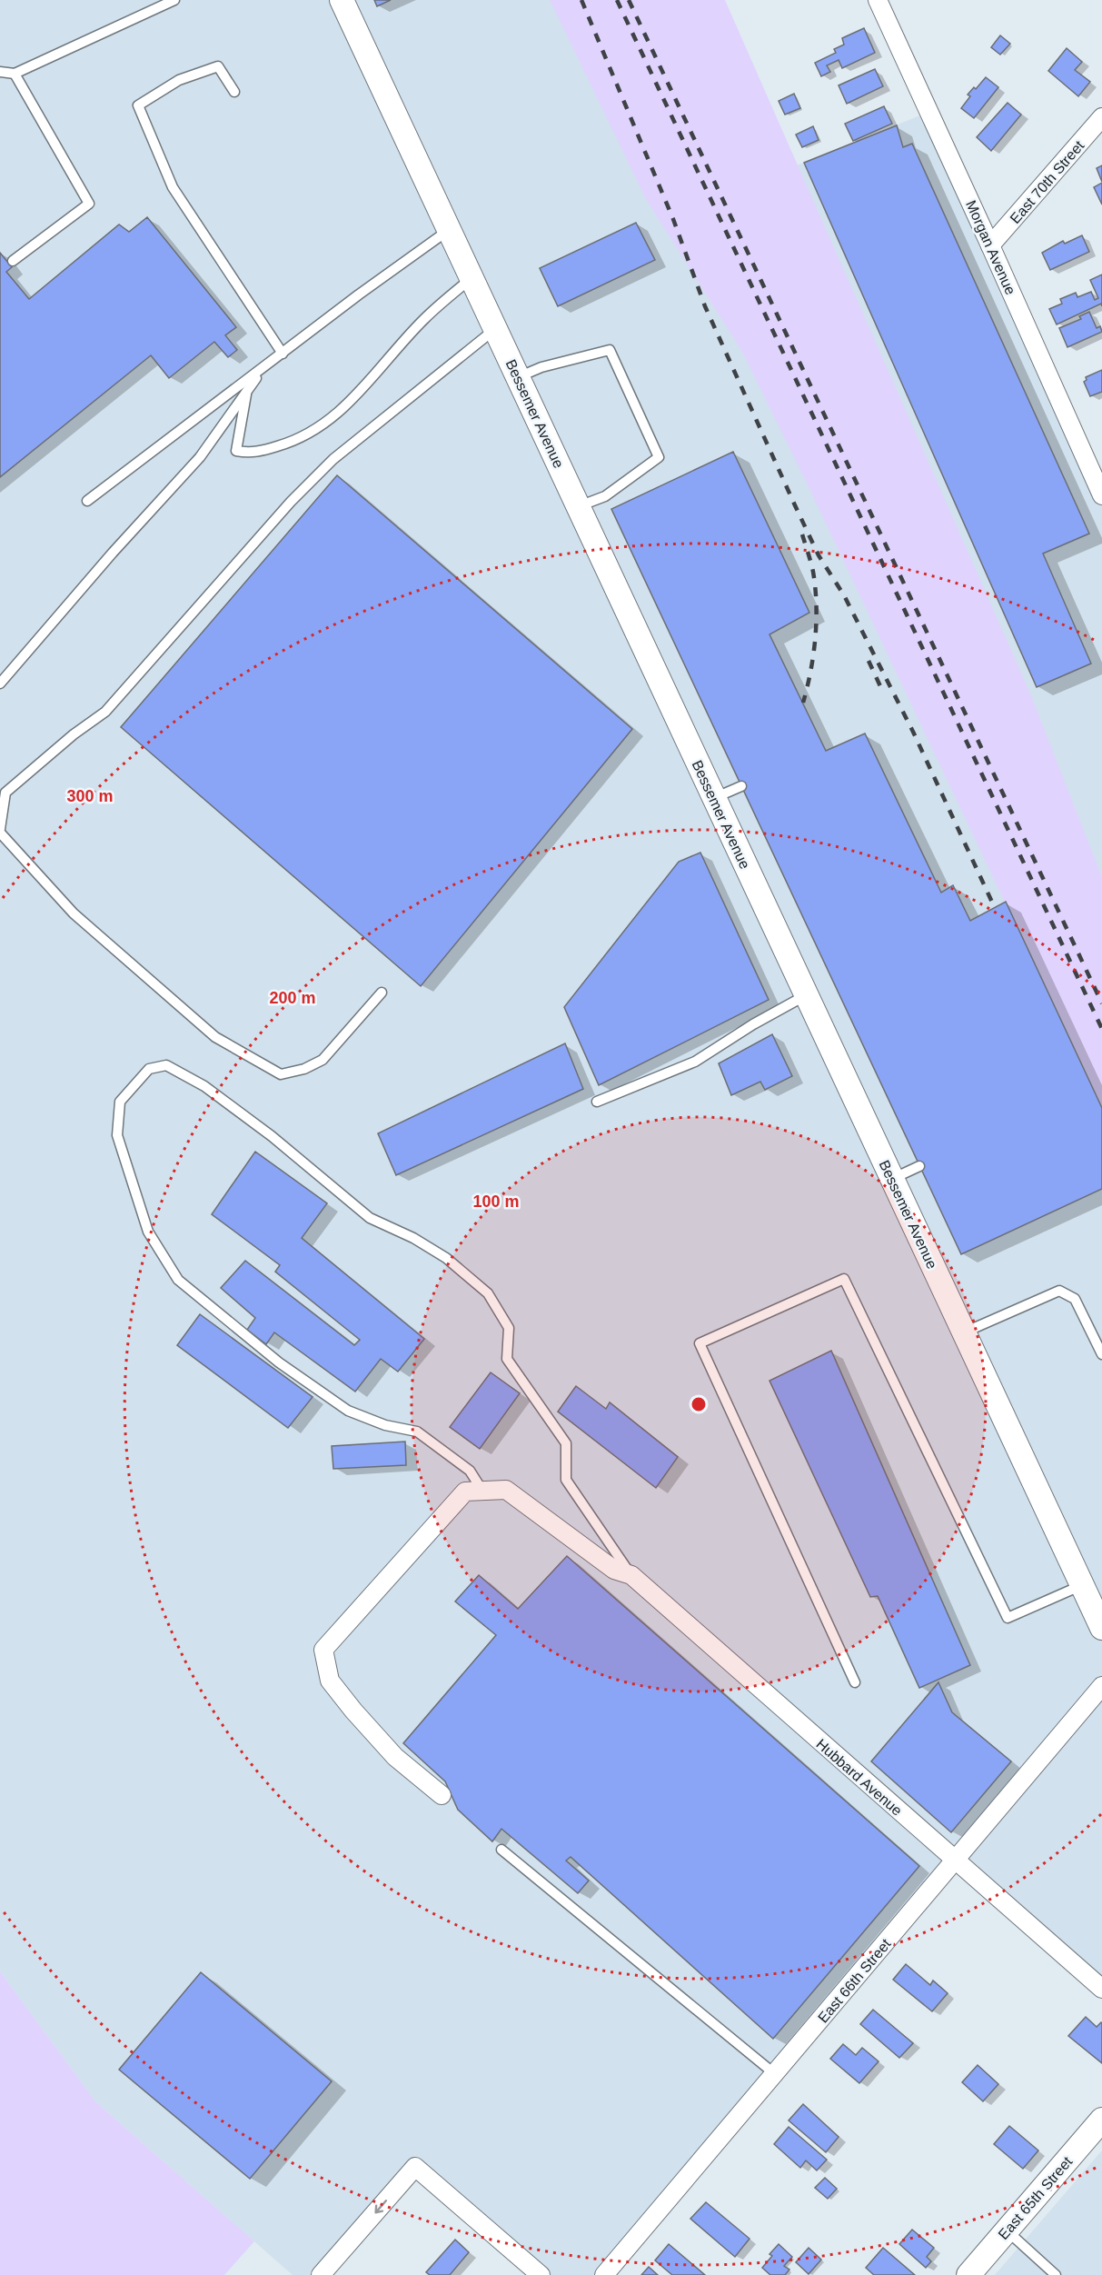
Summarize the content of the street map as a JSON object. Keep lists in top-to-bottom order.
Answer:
{
  "streets": {
    "street": [
      "East 70th Street",
      "Morgan Avenue",
      "Bessemer Avenue",
      "Hubbard Avenue",
      "East 66th Street",
      "East 65th Street"
    ]
  },
  "crossings": [
    ["East 70th Street", "Morgan Avenue"],
    ["Hubbard Avenue", "East 66th Street"]
  ],
  "rings": ["300 m", "200 m", "100 m"]
}
